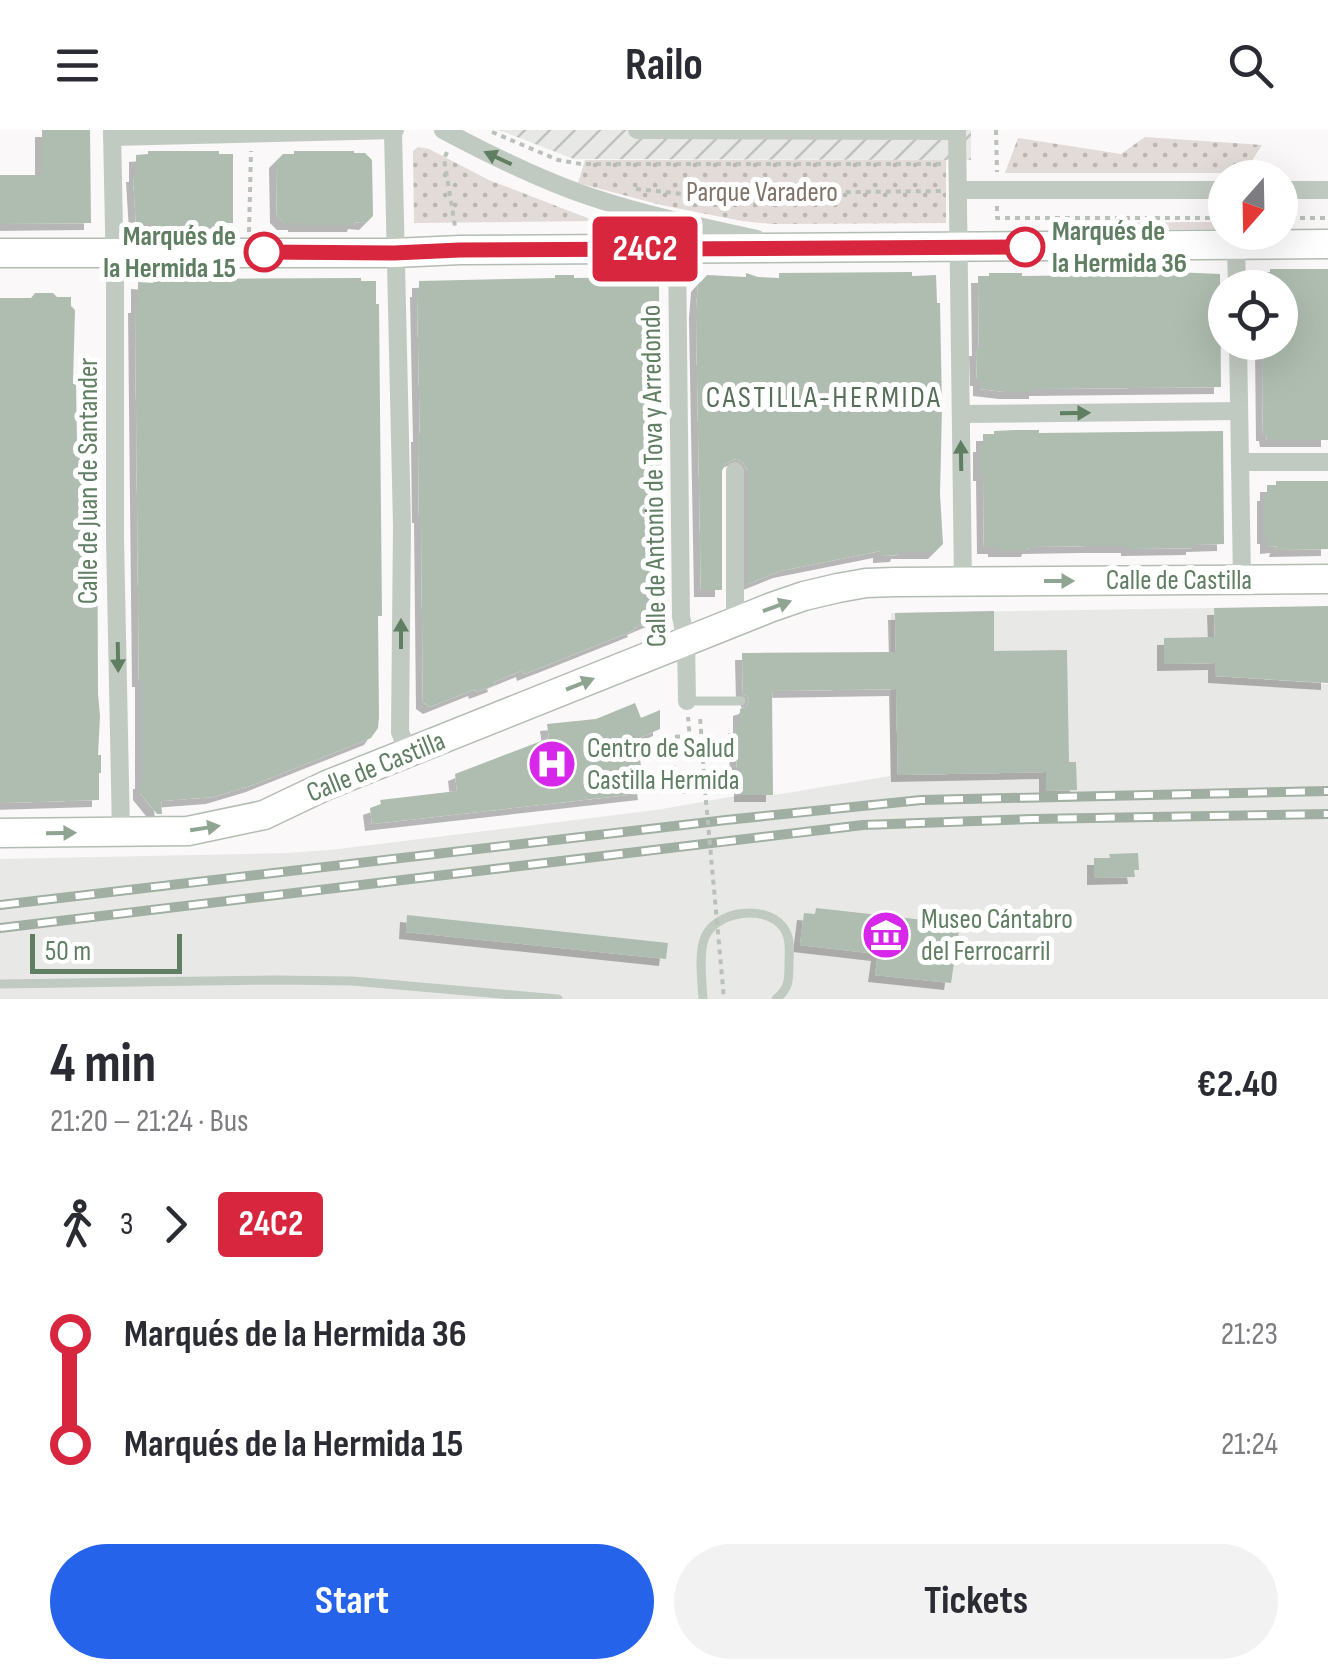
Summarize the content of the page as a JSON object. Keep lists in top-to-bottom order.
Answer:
{
  "streets": {
    "main road": ["Calle de Castilla"],
    "street": ["Calle de Antonio de Tova y Arredondo", "Calle de Juan de Santander"]
  },
  "crossings": [
    ["Calle de Antonio de Tova y Arredondo", "Calle de Castilla"],
    ["Calle de Juan de Santander", "Calle de Castilla"]
  ],
  "one_way": ["Calle de Juan de Santander", "Calle de Castilla"],
  "districts": ["CASTILLA-HERMIDA"],
  "parks": ["Parque Varadero"],
  "places": {
    "other": ["Marqués de la Hermida 36", "Marqués de la Hermida 15"],
    "hospital": ["Centro de Salud Castilla Hermida"],
    "museum": ["Museo Cántabro del Ferrocarril"]
  },
  "lines": ["bus line 24C2"],
  "scale_bar": "50 m",
  "north": "bottom",
  "page": {
    "header": "Railo",
    "on_map": "24C2",
    "scale": "50 m",
    "heading": ["4 min", "21:20 – 21:24 · Bus", "€2.40"],
    "legs": ["3", "24C2"],
    "list": [
      {
        "name": "Marqués de la Hermida 36",
        "value": "21:23"
      },
      {
        "name": "Marqués de la Hermida 15",
        "value": "21:24"
      }
    ],
    "buttons": ["Start", "Tickets"]
  }
}
